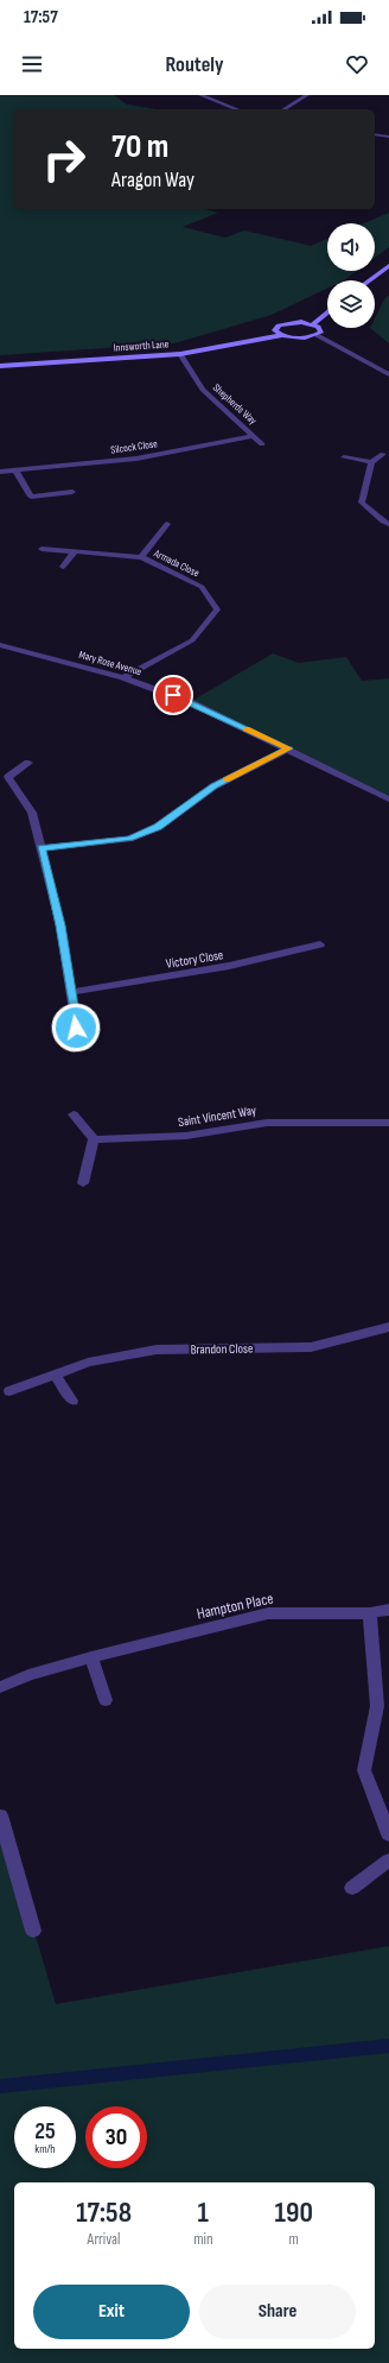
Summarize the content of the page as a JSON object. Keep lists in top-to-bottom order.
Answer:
{
  "streets": {
    "street": [
      "Innsworth Lane",
      "Shepherds Way",
      "Silcock Close",
      "Armada Close",
      "Mary Rose Avenue",
      "Victory Close",
      "Saint Vincent Way",
      "Brandon Close",
      "Hampton Place"
    ]
  },
  "crossings": [
    ["Innsworth Lane", "Shepherds Way"],
    ["Shepherds Way", "Silcock Close"],
    ["Armada Close", "Mary Rose Avenue"]
  ],
  "page": {
    "status": "17:57",
    "header": "Routely",
    "turn": ["70 m", "Aragon Way"],
    "speed": "25 km/h",
    "limit": "30",
    "eta": [
      "17:58",
      "Arrival",
      "1",
      "min",
      "190",
      "m"
    ],
    "buttons": ["Exit", "Share"]
  }
}
